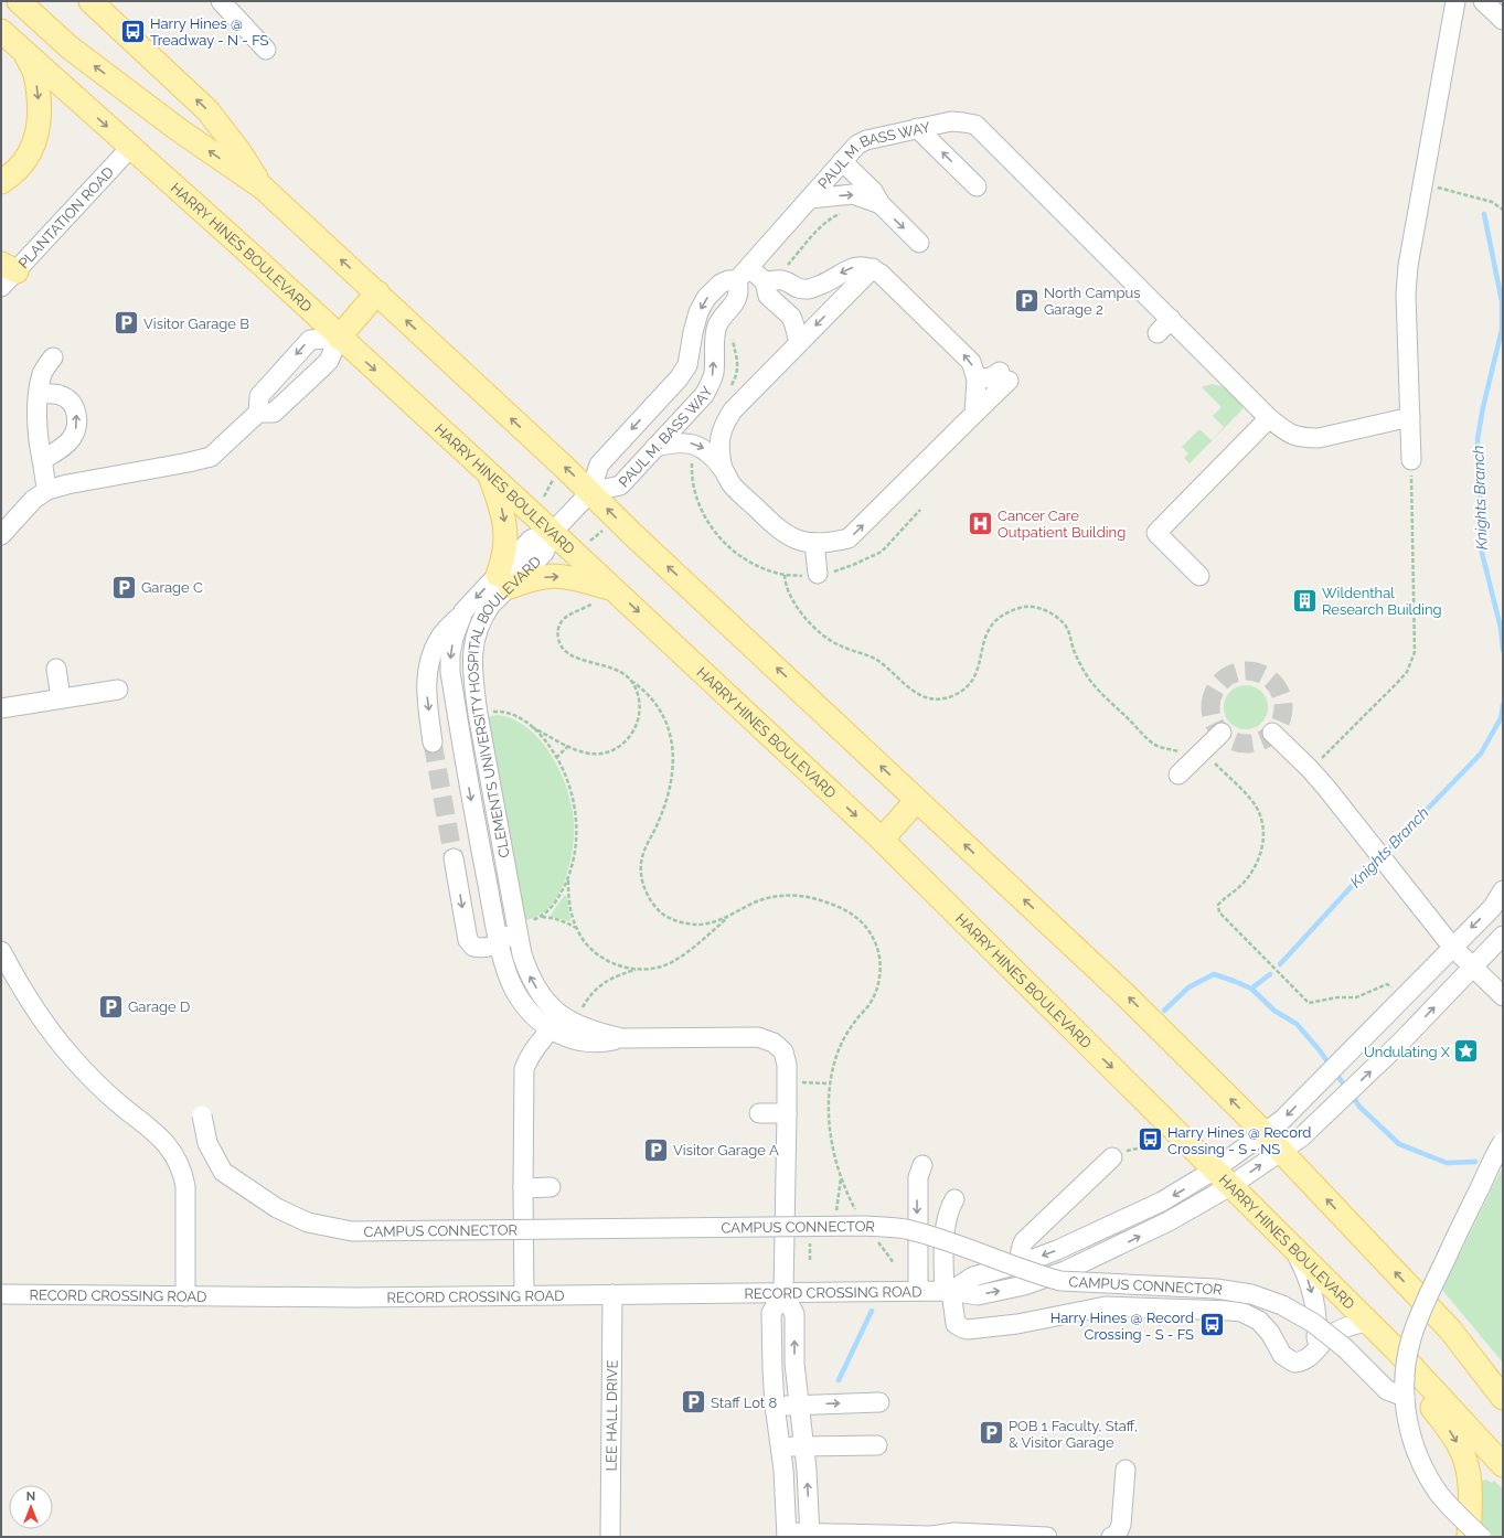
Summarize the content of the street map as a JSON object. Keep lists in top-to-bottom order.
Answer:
{
  "streets": {
    "main road": ["HARRY HINES BOULEVARD"],
    "street": [
      "PAUL M. BASS WAY",
      "PLANTATION ROAD",
      "CLEMENTS UNIVERSITY HOSPITAL BOULEVARD",
      "CAMPUS CONNECTOR",
      "RECORD CROSSING ROAD",
      "LEE HALL DRIVE"
    ]
  },
  "crossings": [
    ["PLANTATION ROAD", "HARRY HINES BOULEVARD"],
    ["HARRY HINES BOULEVARD", "CLEMENTS UNIVERSITY HOSPITAL BOULEVARD"],
    ["HARRY HINES BOULEVARD", "RECORD CROSSING ROAD"],
    ["RECORD CROSSING ROAD", "LEE HALL DRIVE"]
  ],
  "water": ["Knights Branch"],
  "places": {
    "bus stop": ["Harry Hines @ Treadway - N - FS", "Harry Hines @ Record Crossing - S - NS", "Harry Hines @ Record Crossing - S - FS"],
    "parking": [
      "North Campus Garage 2",
      "Visitor Garage B",
      "Garage C",
      "Garage D",
      "Visitor Garage A",
      "Staff Lot 8",
      "POB 1 Faculty, Staff, & Visitor Garage"
    ],
    "hospital": ["Cancer Care Outpatient Building"],
    "building": ["Wildenthal Research Building"],
    "place": ["Undulating X"]
  },
  "north": "top"
}
